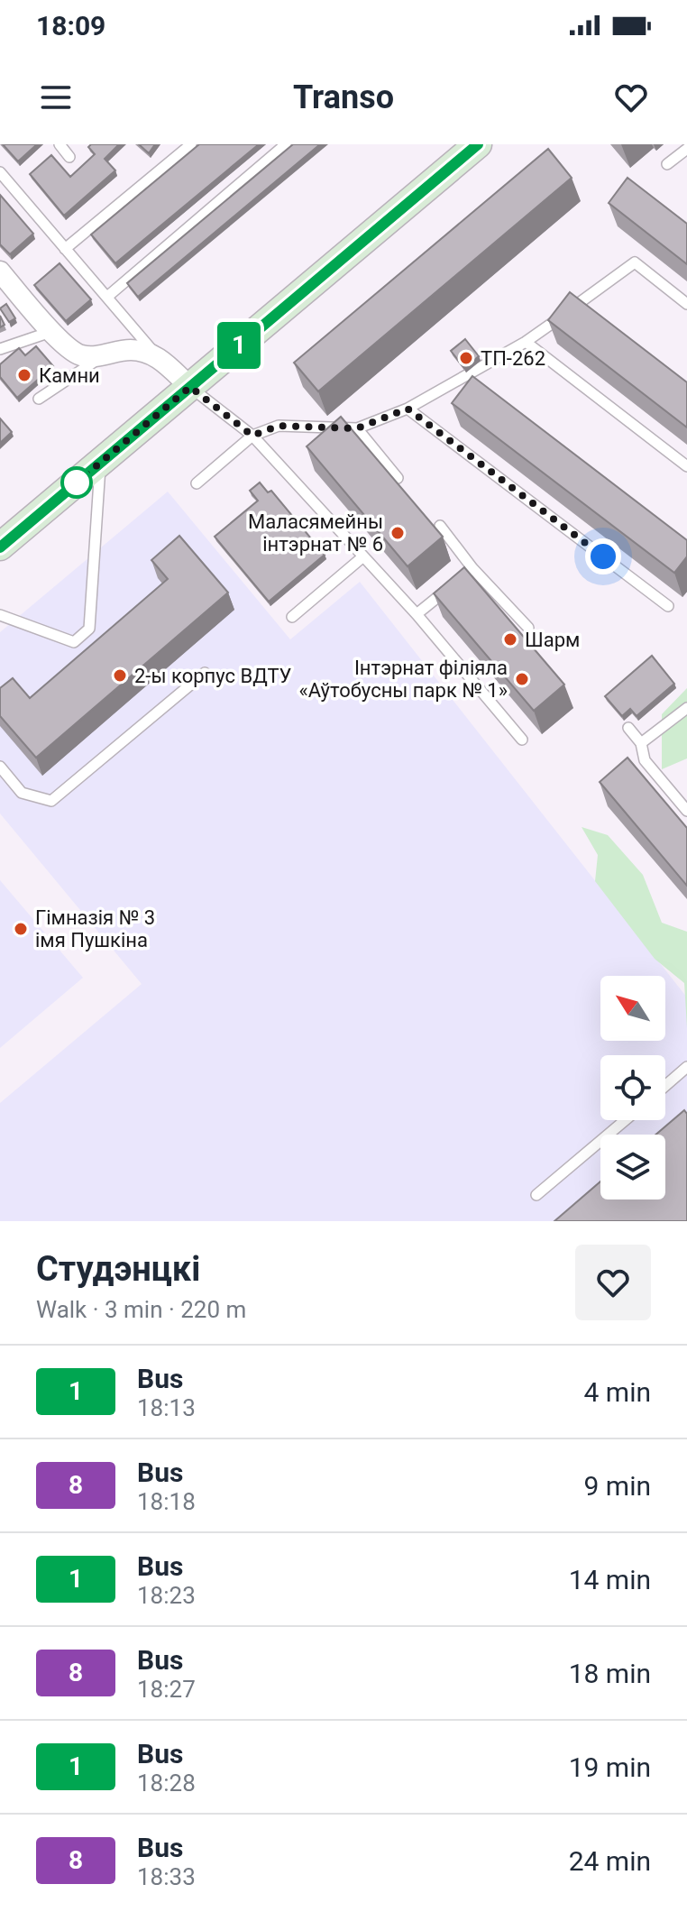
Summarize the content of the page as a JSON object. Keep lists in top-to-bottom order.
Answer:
{
  "places": [
    "ТП-262",
    "Камни",
    "Маласямейны інтэрнат № 6",
    "Шарм",
    "2-ы корпус ВДТУ",
    "Інтэрнат філіяла «Аўтобусны парк № 1»",
    "Гімназія № 3 імя Пушкіна"
  ],
  "lines": ["bus line 1"],
  "north": "top left",
  "page": {
    "status": "18:09",
    "header": "Transo",
    "on_map": "1",
    "heading": ["Студэнцкі", "Walk · 3 min · 220 m"],
    "list": [
      {
        "mark": "1",
        "name": "Bus",
        "note": "18:13",
        "value": "4 min"
      },
      {
        "mark": "8",
        "name": "Bus",
        "note": "18:18",
        "value": "9 min"
      },
      {
        "mark": "1",
        "name": "Bus",
        "note": "18:23",
        "value": "14 min"
      },
      {
        "mark": "8",
        "name": "Bus",
        "note": "18:27",
        "value": "18 min"
      },
      {
        "mark": "1",
        "name": "Bus",
        "note": "18:28",
        "value": "19 min"
      },
      {
        "mark": "8",
        "name": "Bus",
        "note": "18:33",
        "value": "24 min"
      }
    ]
  }
}
